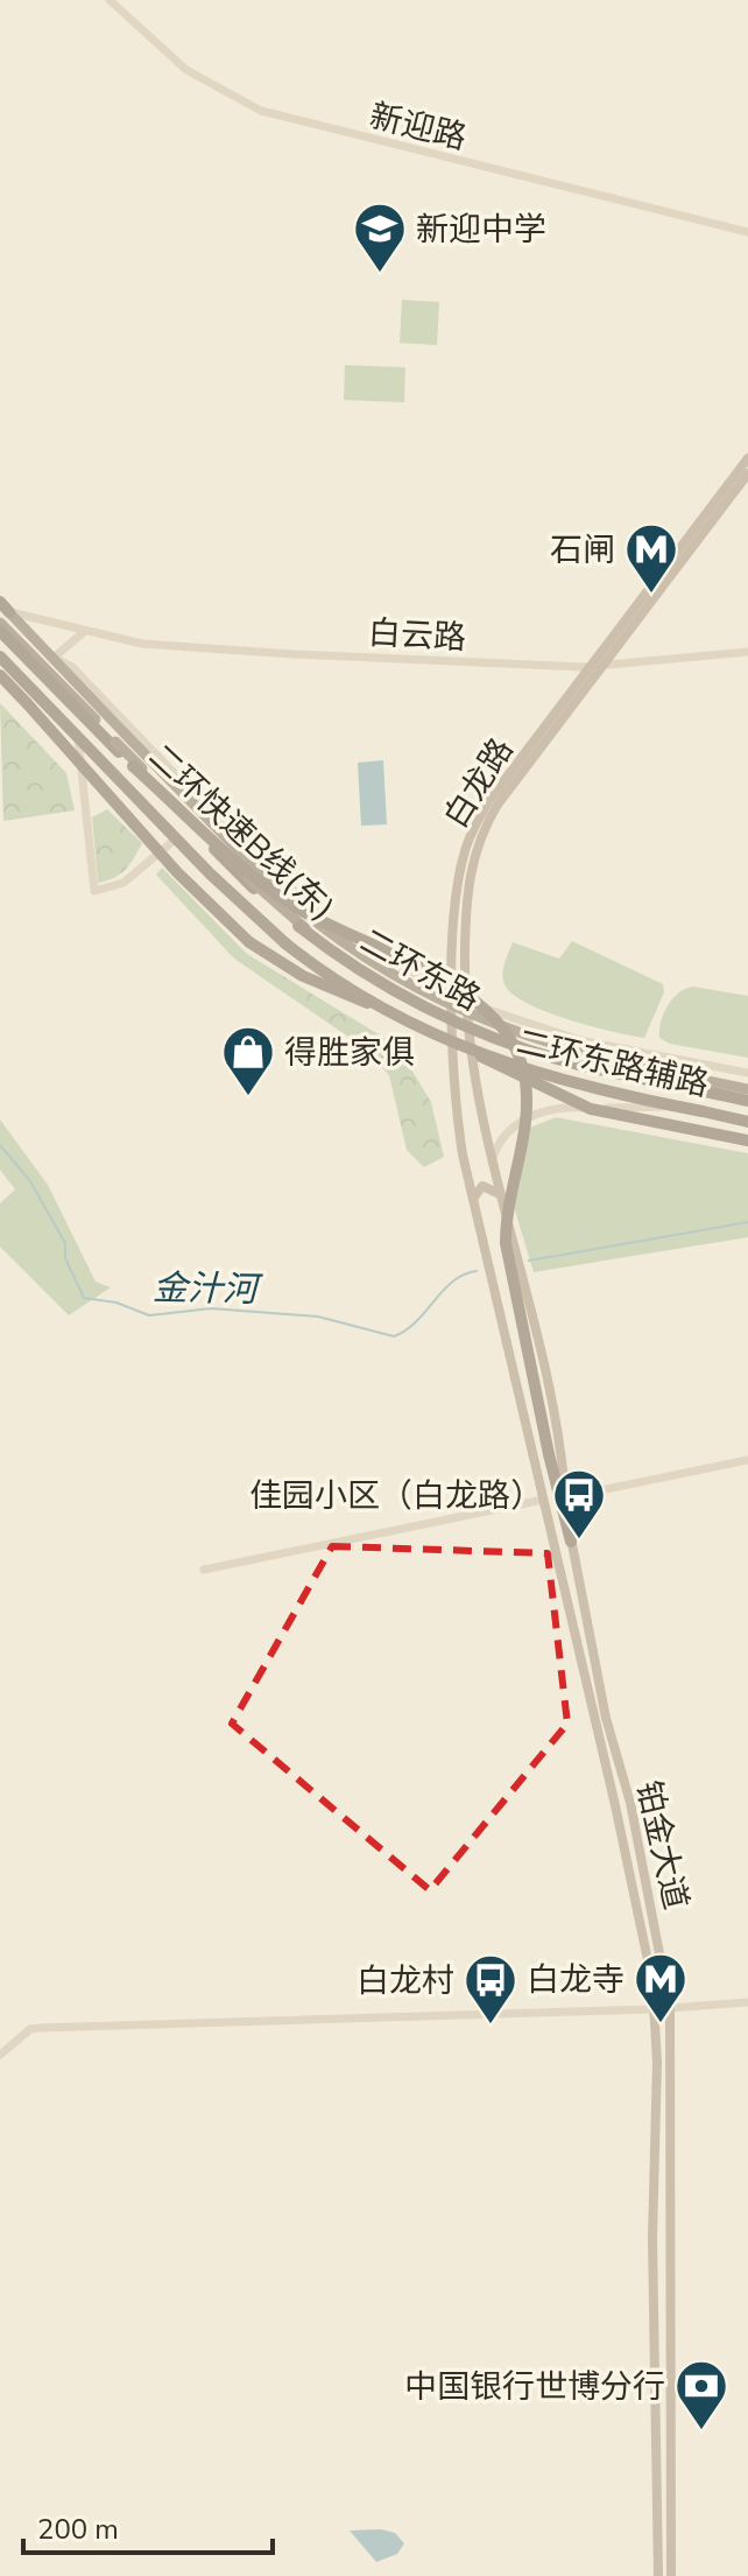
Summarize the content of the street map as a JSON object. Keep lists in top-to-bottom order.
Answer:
{
  "streets": {
    "highway": ["二环快速B线(东)"],
    "main road": ["白龙路", "二环东路", "铂金大道"],
    "street": ["新迎路", "白云路", "二环东路辅路"]
  },
  "crossings": [
    ["白云路", "白龙路"],
    ["白龙路", "二环东路辅路"],
    ["白龙路", "铂金大道"],
    ["二环快速B线(东)", "二环东路"]
  ],
  "water": ["金汁河"],
  "places": {
    "school or university": ["新迎中学"],
    "metro station": ["石闸", "白龙寺"],
    "shop": ["得胜家俱"],
    "bus stop": ["佳园小区（白龙路）", "白龙村"],
    "bank": ["中国银行世博分行"]
  },
  "scale_bar": "200 m"
}
